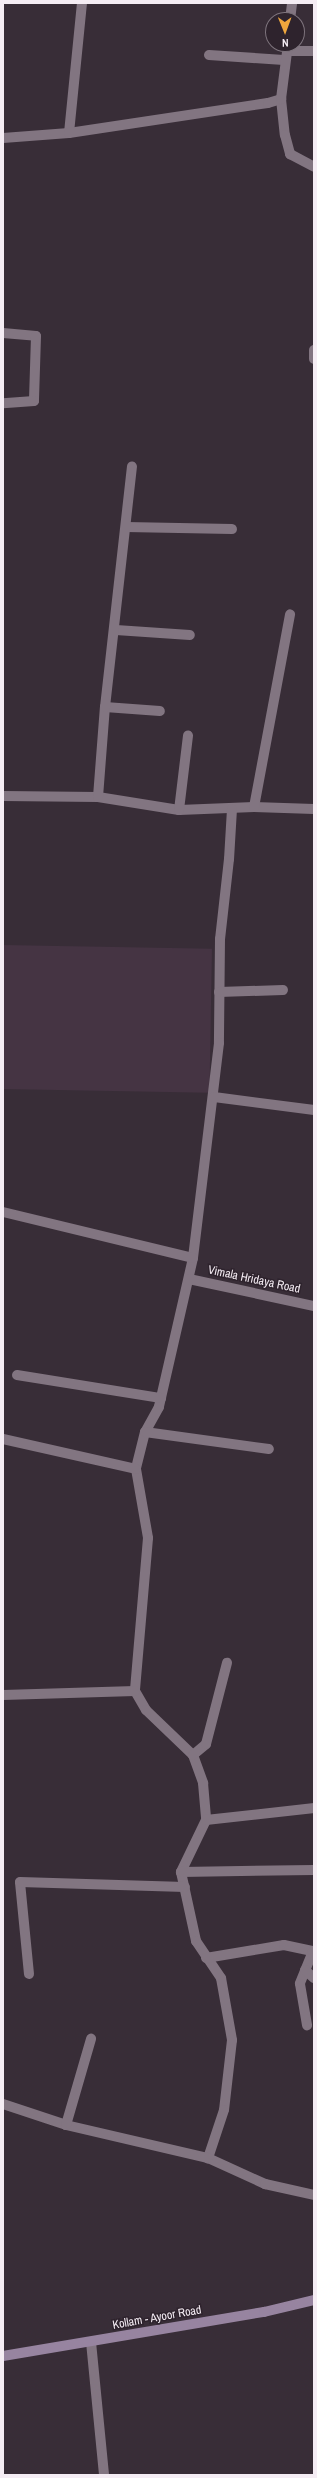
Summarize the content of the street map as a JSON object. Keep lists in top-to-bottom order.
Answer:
{
  "streets": {
    "main road": ["Kollam - Ayoor Road"],
    "street": ["Vimala Hridaya Road"]
  },
  "north": "bottom"
}
